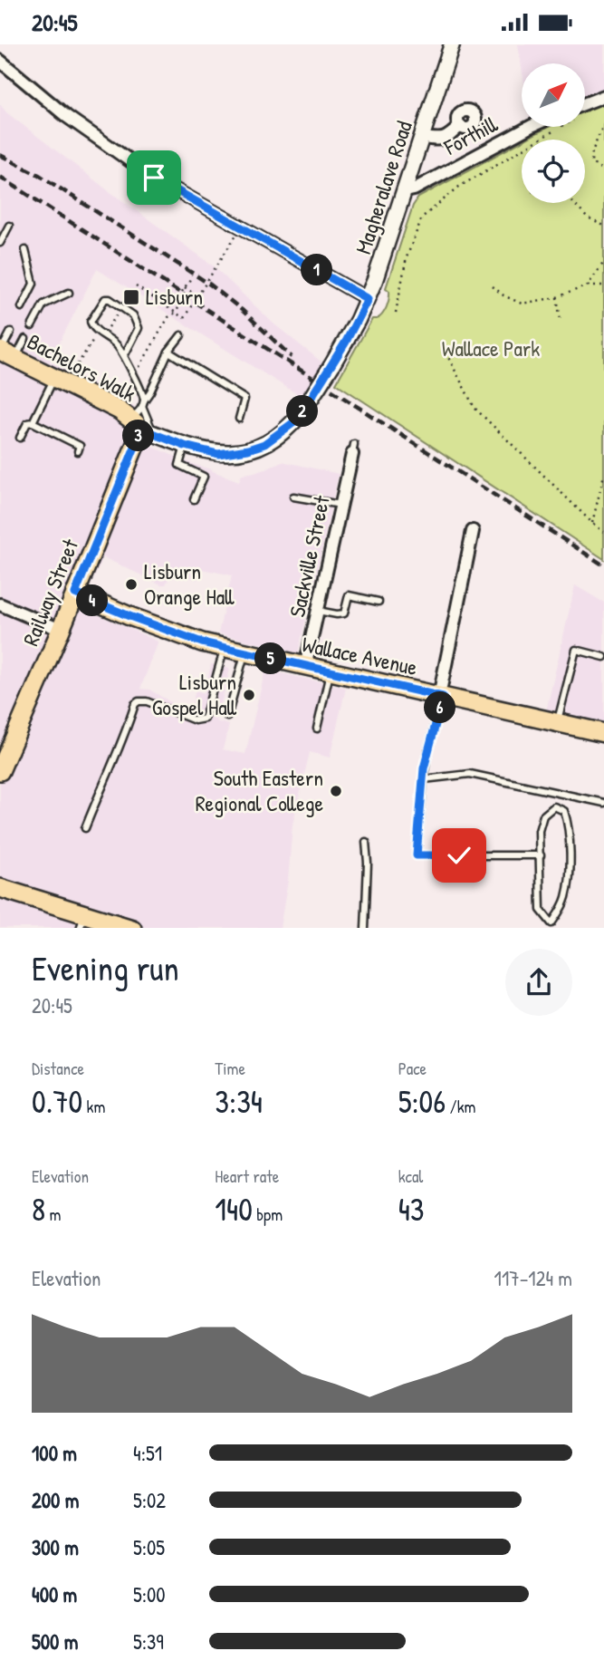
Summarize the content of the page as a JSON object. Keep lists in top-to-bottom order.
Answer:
{
  "streets": {
    "main road": ["Bachelors Walk", "Railway Street", "Wallace Avenue"],
    "street": ["Forthill", "Magheralave Road", "Sackville Street"]
  },
  "crossings": [
    ["Forthill", "Magheralave Road"],
    ["Magheralave Road", "Bachelors Walk"],
    ["Magheralave Road", "Railway Street"],
    ["Bachelors Walk", "Railway Street"],
    ["Sackville Street", "Wallace Avenue"],
    ["Railway Street", "Wallace Avenue"]
  ],
  "parks": ["Wallace Park"],
  "places": {
    "transit": ["Lisburn"],
    "other": ["Lisburn Orange Hall", "Lisburn Gospel Hall", "South Eastern Regional College"]
  },
  "north": "top right",
  "page": {
    "status": "20:45",
    "pins": [
      "1",
      "2",
      "3",
      "4",
      "5",
      "6"
    ],
    "heading": ["Evening run", "20:45"],
    "stats": [
      ["Distance", "0.70 km"],
      ["Time", "3:34"],
      ["Pace", "5:06 /km"],
      ["Elevation", "8 m"],
      ["Heart rate", "140 bpm"],
      ["kcal", "43"]
    ],
    "chart": ["Elevation", "117–124 m"],
    "list": [
      {
        "name": "100 m",
        "note": "4:51"
      },
      {
        "name": "200 m",
        "note": "5:02"
      },
      {
        "name": "300 m",
        "note": "5:05"
      },
      {
        "name": "400 m",
        "note": "5:00"
      },
      {
        "name": "500 m",
        "note": "5:39"
      }
    ]
  }
}
